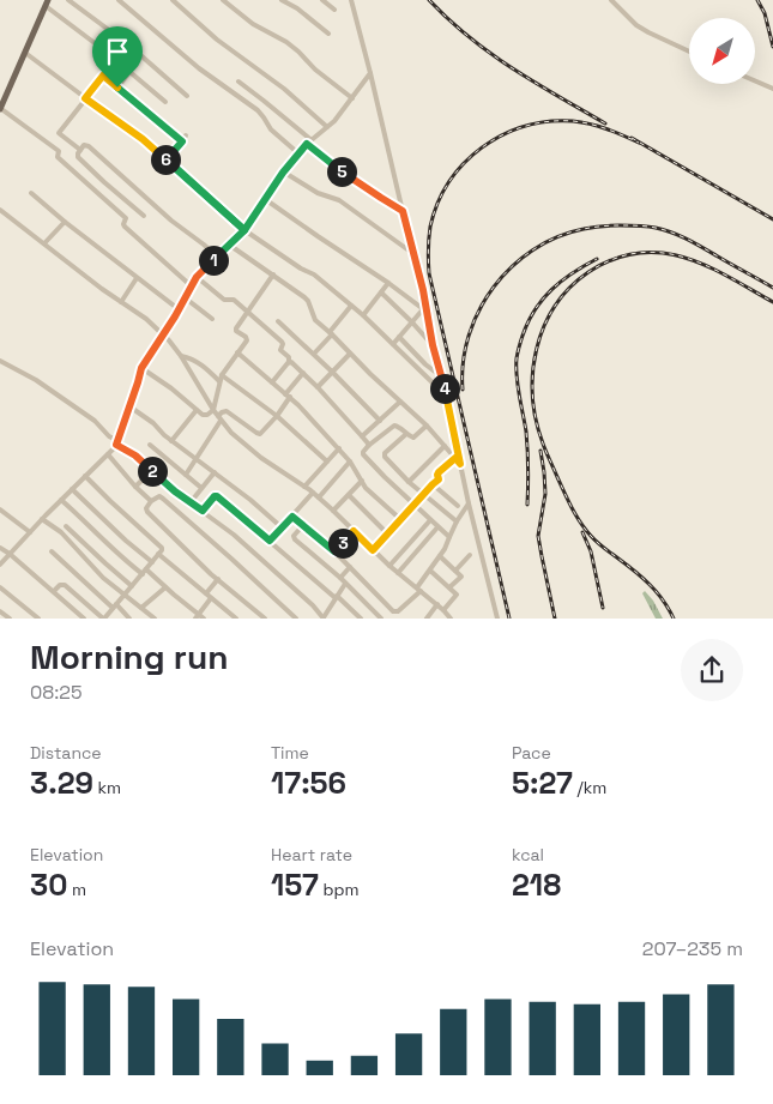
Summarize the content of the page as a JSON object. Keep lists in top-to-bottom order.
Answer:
{
  "north": "bottom left",
  "page": {
    "pins": [
      "6",
      "5",
      "1",
      "4",
      "2",
      "3"
    ],
    "heading": ["Morning run", "08:25"],
    "stats": [
      ["Distance", "3.29 km"],
      ["Time", "17:56"],
      ["Pace", "5:27 /km"],
      ["Elevation", "30 m"],
      ["Heart rate", "157 bpm"],
      ["kcal", "218"]
    ],
    "chart": ["Elevation", "207–235 m"]
  }
}
